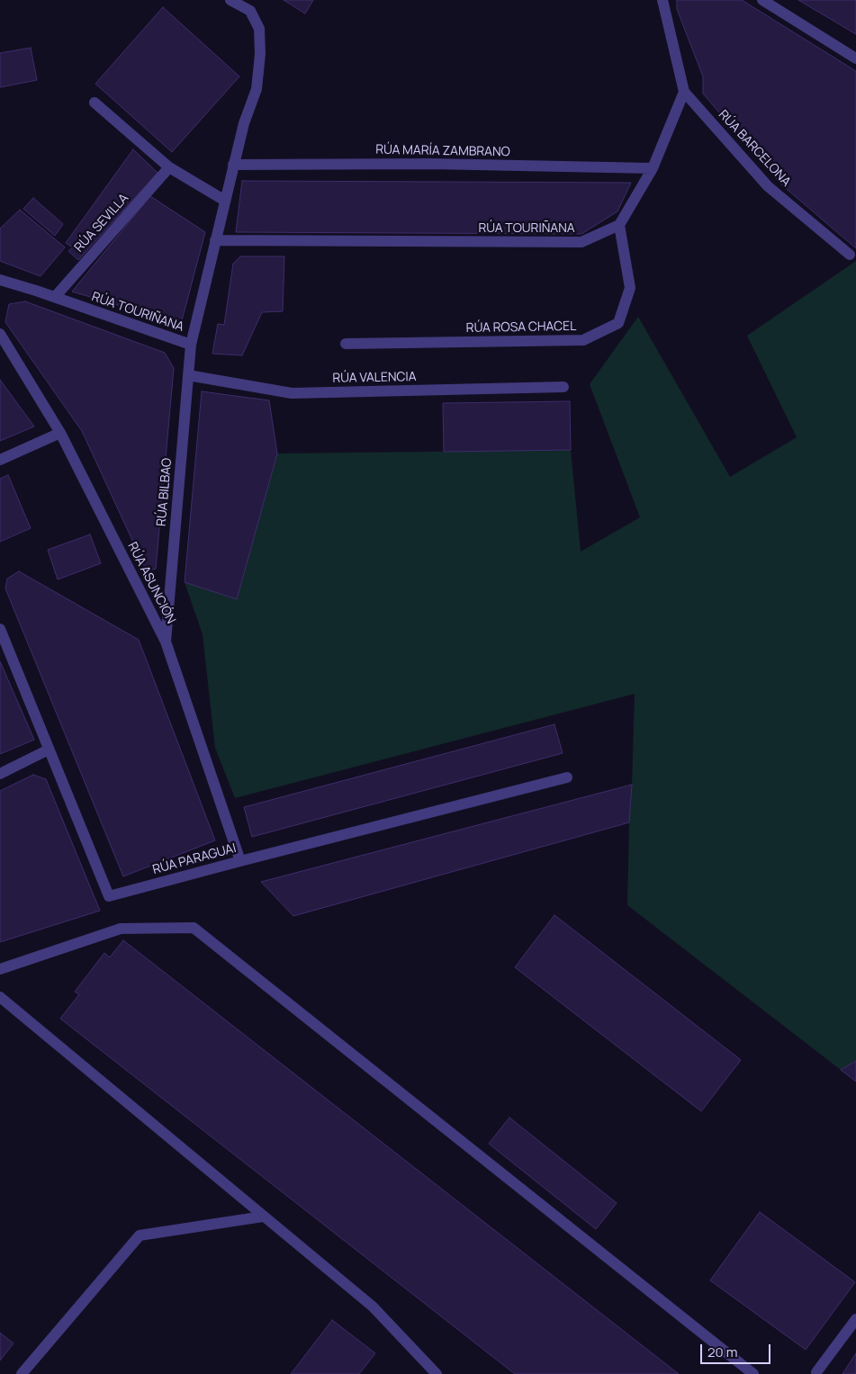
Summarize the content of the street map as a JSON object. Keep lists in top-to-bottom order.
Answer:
{
  "streets": {
    "street": [
      "RÚA BARCELONA",
      "RÚA MARÍA ZAMBRANO",
      "RÚA SEVILLA",
      "RÚA TOURIÑANA",
      "RÚA ROSA CHACEL",
      "RÚA VALENCIA",
      "RÚA BILBAO",
      "RÚA ASUNCIÓN",
      "RÚA PARAGUAI"
    ]
  },
  "crossings": [
    ["RÚA MARÍA ZAMBRANO", "RÚA TOURIÑANA"],
    ["RÚA SEVILLA", "RÚA TOURIÑANA"],
    ["RÚA TOURIÑANA", "RÚA ROSA CHACEL"],
    ["RÚA TOURIÑANA", "RÚA BILBAO"],
    ["RÚA VALENCIA", "RÚA BILBAO"],
    ["RÚA BILBAO", "RÚA ASUNCIÓN"],
    ["RÚA ASUNCIÓN", "RÚA PARAGUAI"]
  ],
  "scale_bar": "20 m"
}
